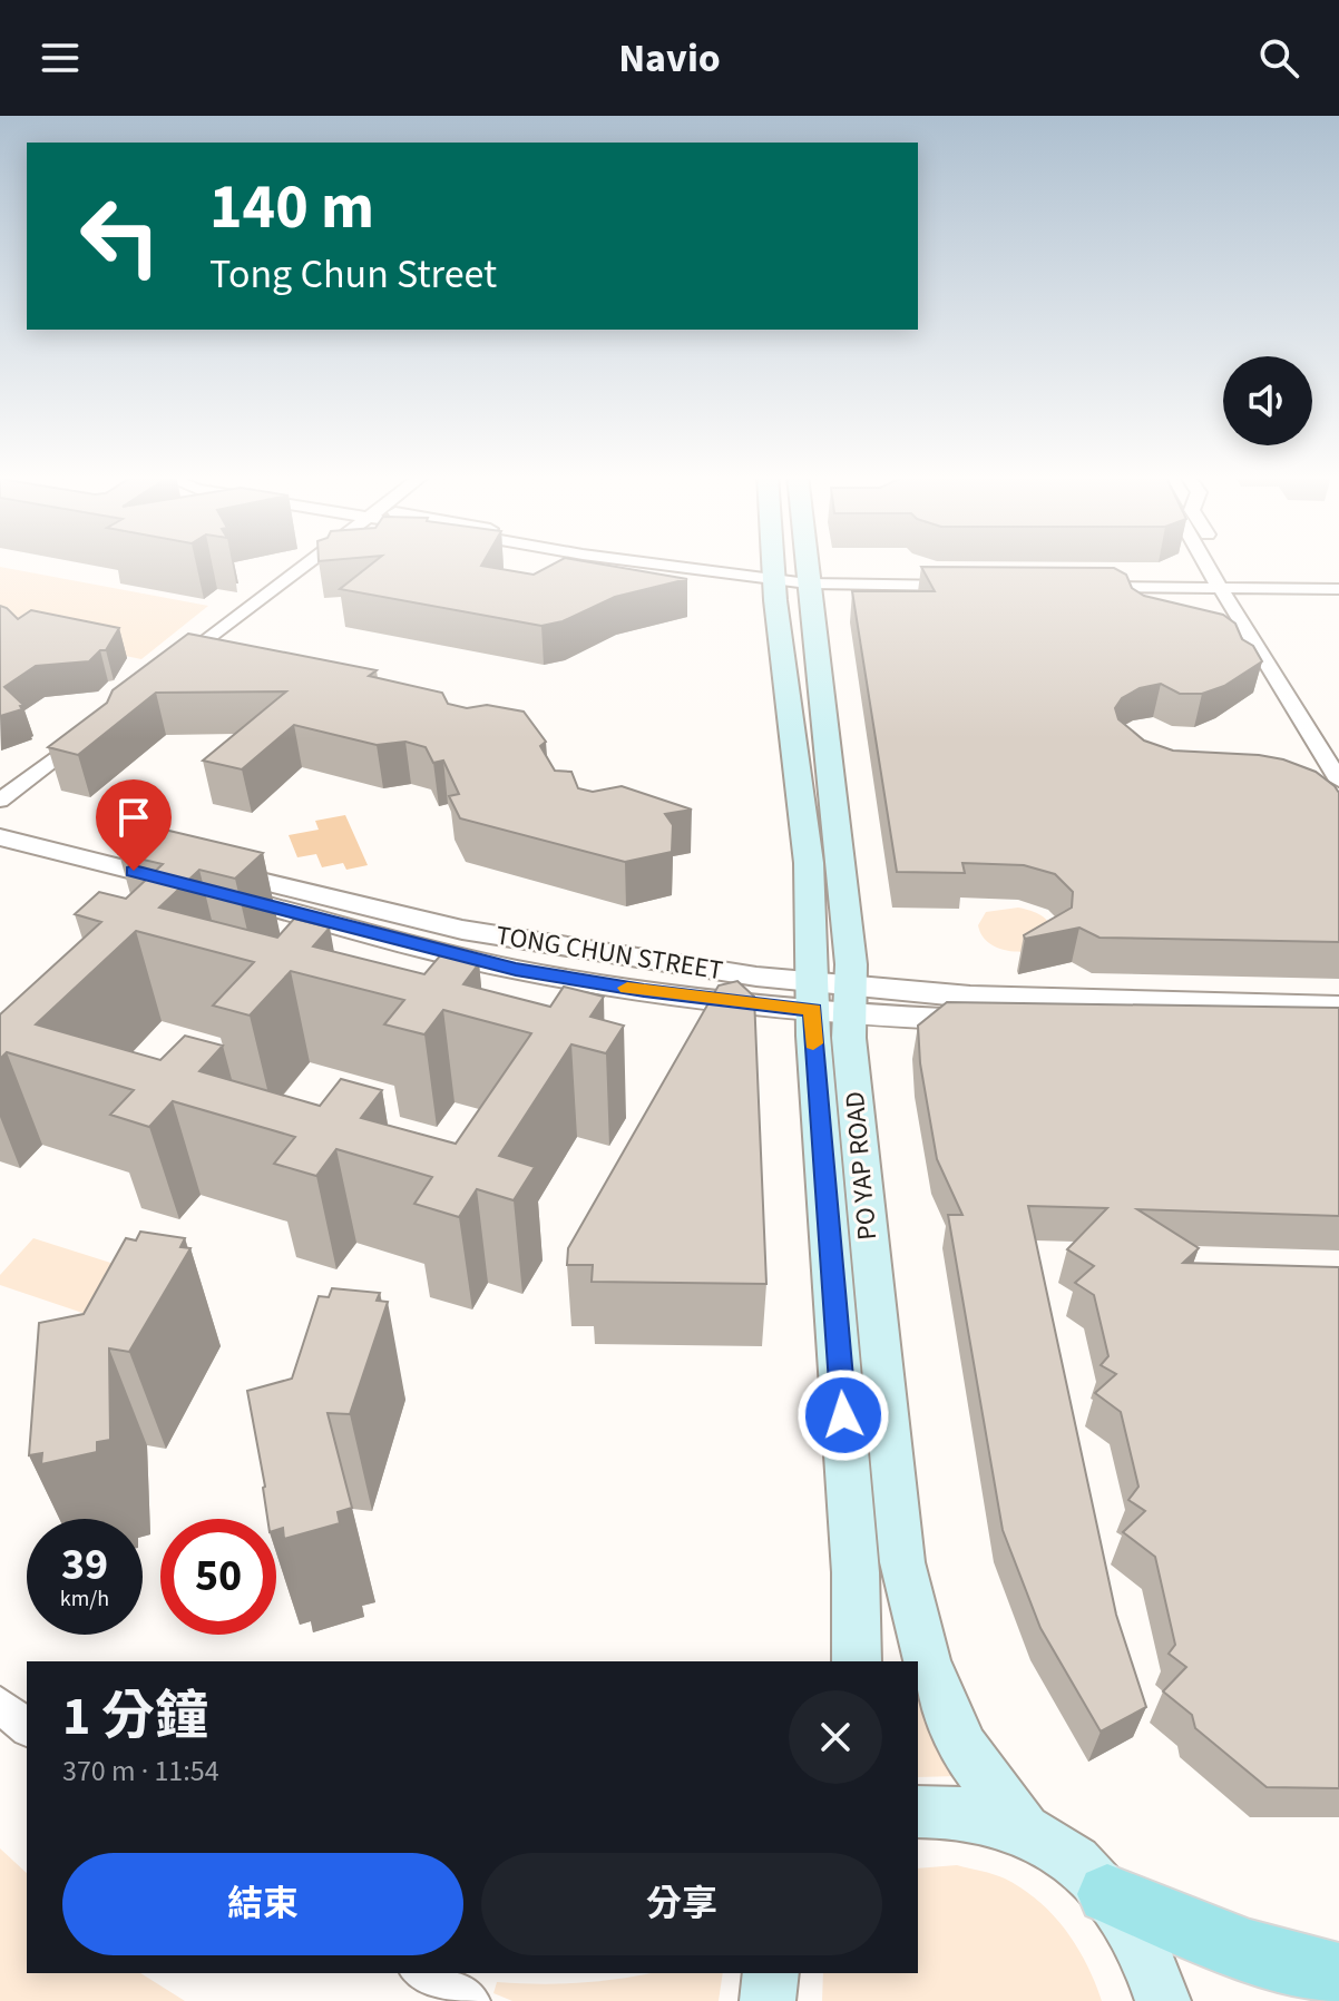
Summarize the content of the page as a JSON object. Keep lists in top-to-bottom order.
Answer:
{
  "streets": {
    "main road": ["PO YAP ROAD"],
    "street": ["TONG CHUN STREET"]
  },
  "crossings": [
    ["TONG CHUN STREET", "PO YAP ROAD"]
  ],
  "page": {
    "header": "Navio",
    "turn": ["140 m", "Tong Chun Street"],
    "speed": "39 km/h",
    "limit": "50",
    "heading": ["1 分鐘", "370 m · 11:54"],
    "buttons": ["結束", "分享"]
  }
}
